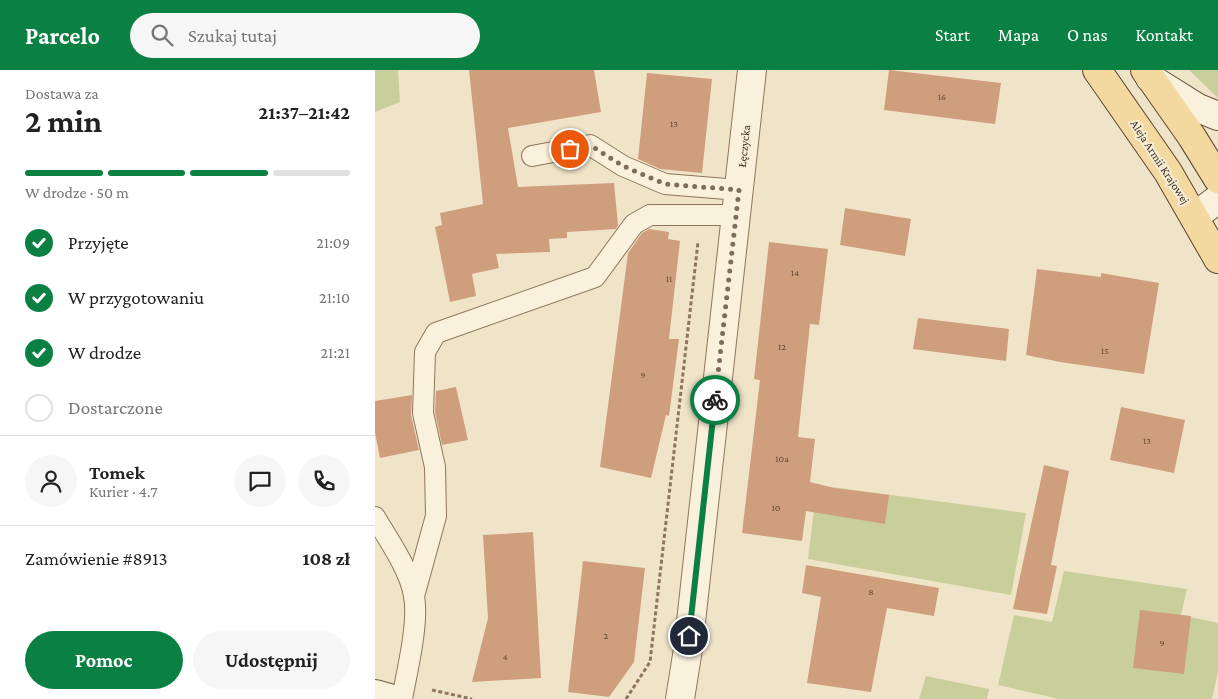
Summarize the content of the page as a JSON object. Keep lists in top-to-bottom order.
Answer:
{
  "streets": {
    "main road": ["Aleja Armii Krajowej"],
    "street": ["Łęczycka"]
  },
  "house_numbers": [
    "16",
    "13",
    "14",
    "11",
    "12",
    "15",
    "9",
    "13",
    "10a",
    "10",
    "8",
    "2",
    "9",
    "4"
  ],
  "page": {
    "header": "Parcelo",
    "search": "Szukaj tutaj",
    "nav": [
      "Start",
      "Mapa",
      "O nas",
      "Kontakt"
    ],
    "heading": ["2 min", "Dostawa za", "21:37–21:42"],
    "panel": [
      "Tomek",
      "Kurier · 4.7",
      "Zamówienie #8913",
      "108 zł"
    ],
    "bar": "W drodze · 50 m",
    "list": [
      ["Przyjęte", "21:09"],
      ["W przygotowaniu", "21:10"],
      ["W drodze", "21:21"],
      "Dostarczone"
    ],
    "buttons": ["Pomoc", "Udostępnij"]
  }
}
